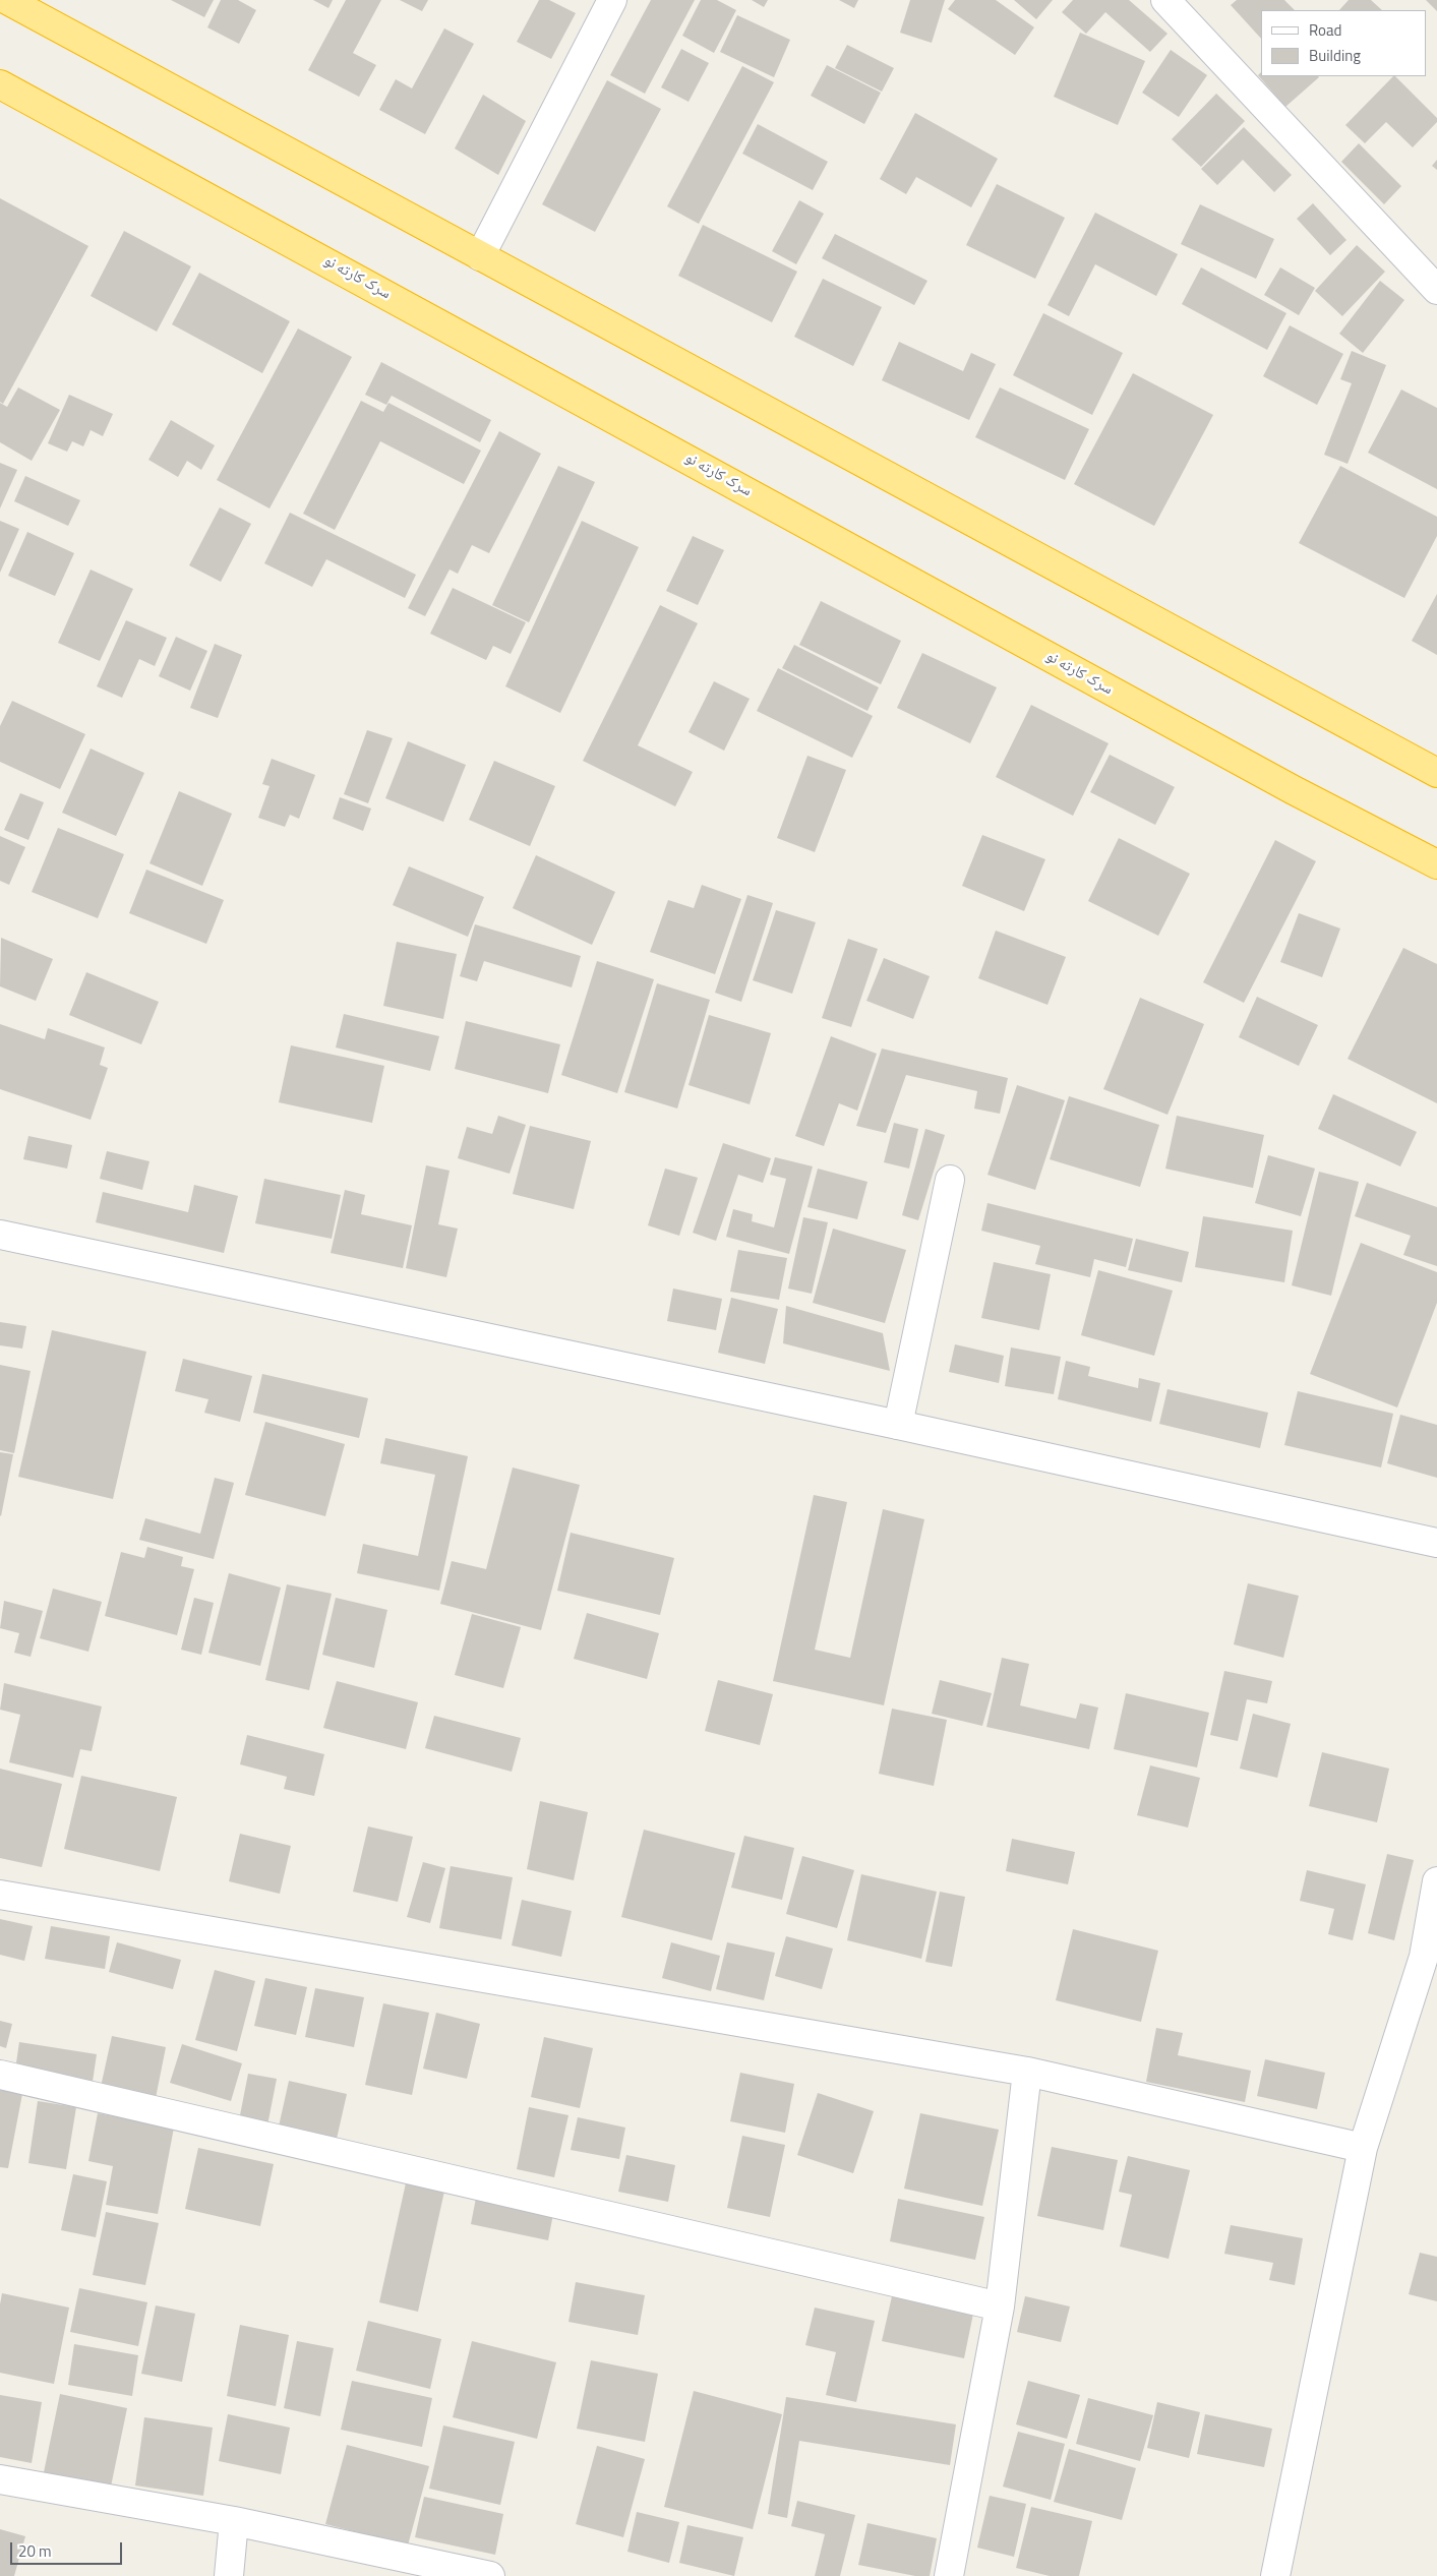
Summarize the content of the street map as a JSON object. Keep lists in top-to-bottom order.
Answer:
{
  "streets": {
    "highway": ["سرک کارته نو"]
  },
  "legend": ["Road", "Building"],
  "scale_bar": "20 m"
}
